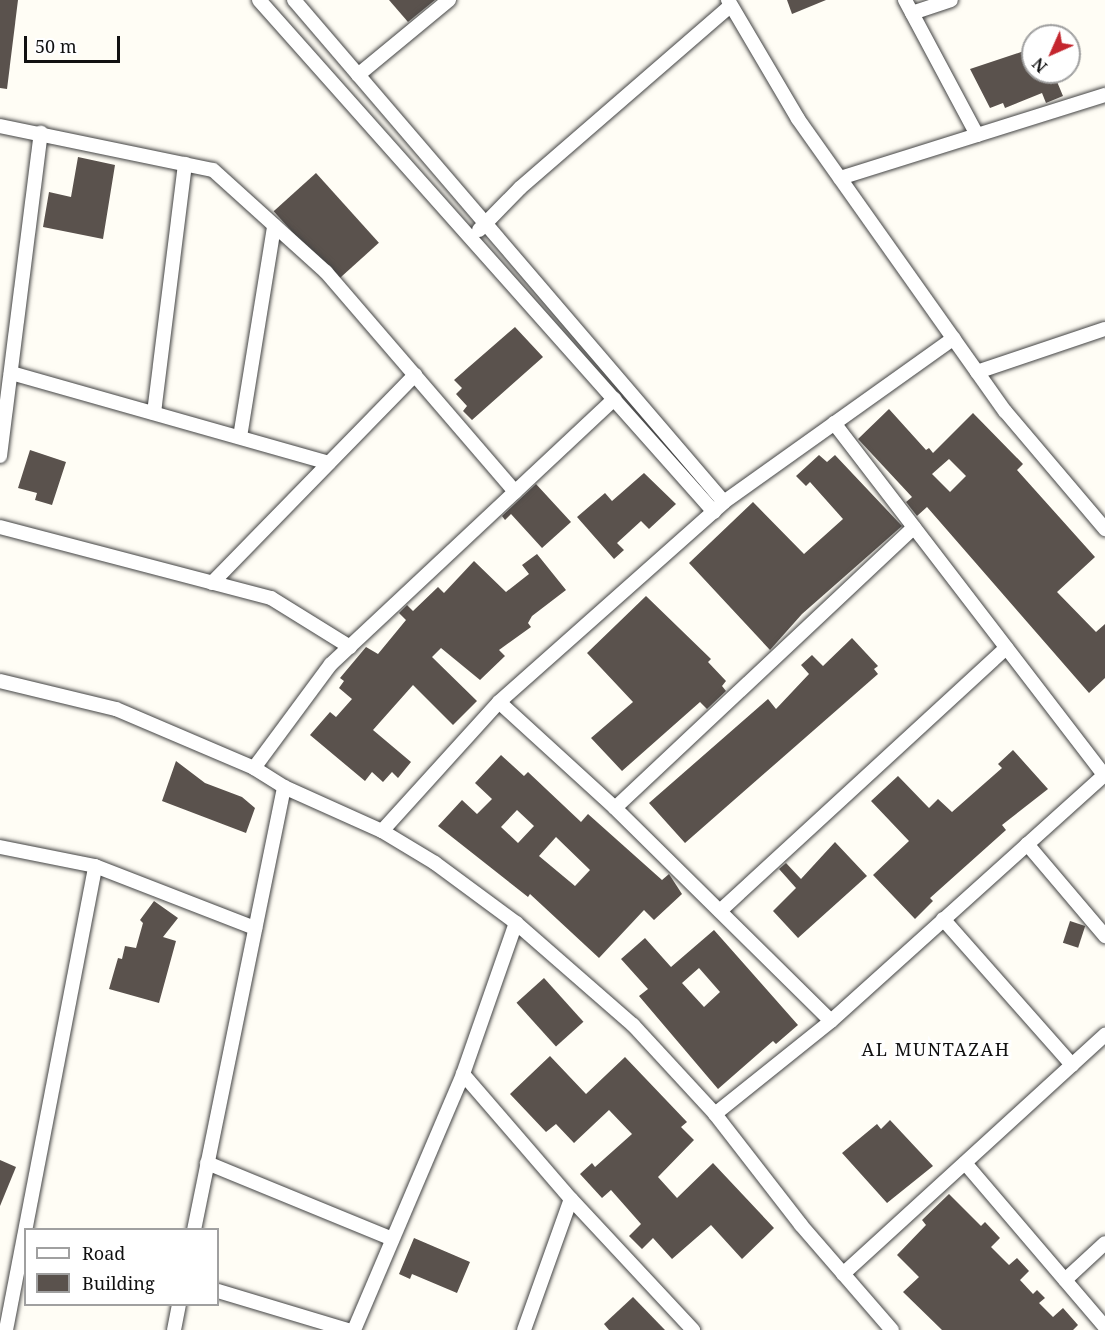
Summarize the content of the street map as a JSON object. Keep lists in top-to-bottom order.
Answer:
{
  "districts": ["AL MUNTAZAH"],
  "legend": ["Road", "Building"],
  "scale_bar": "50 m",
  "north": "bottom left"
}
